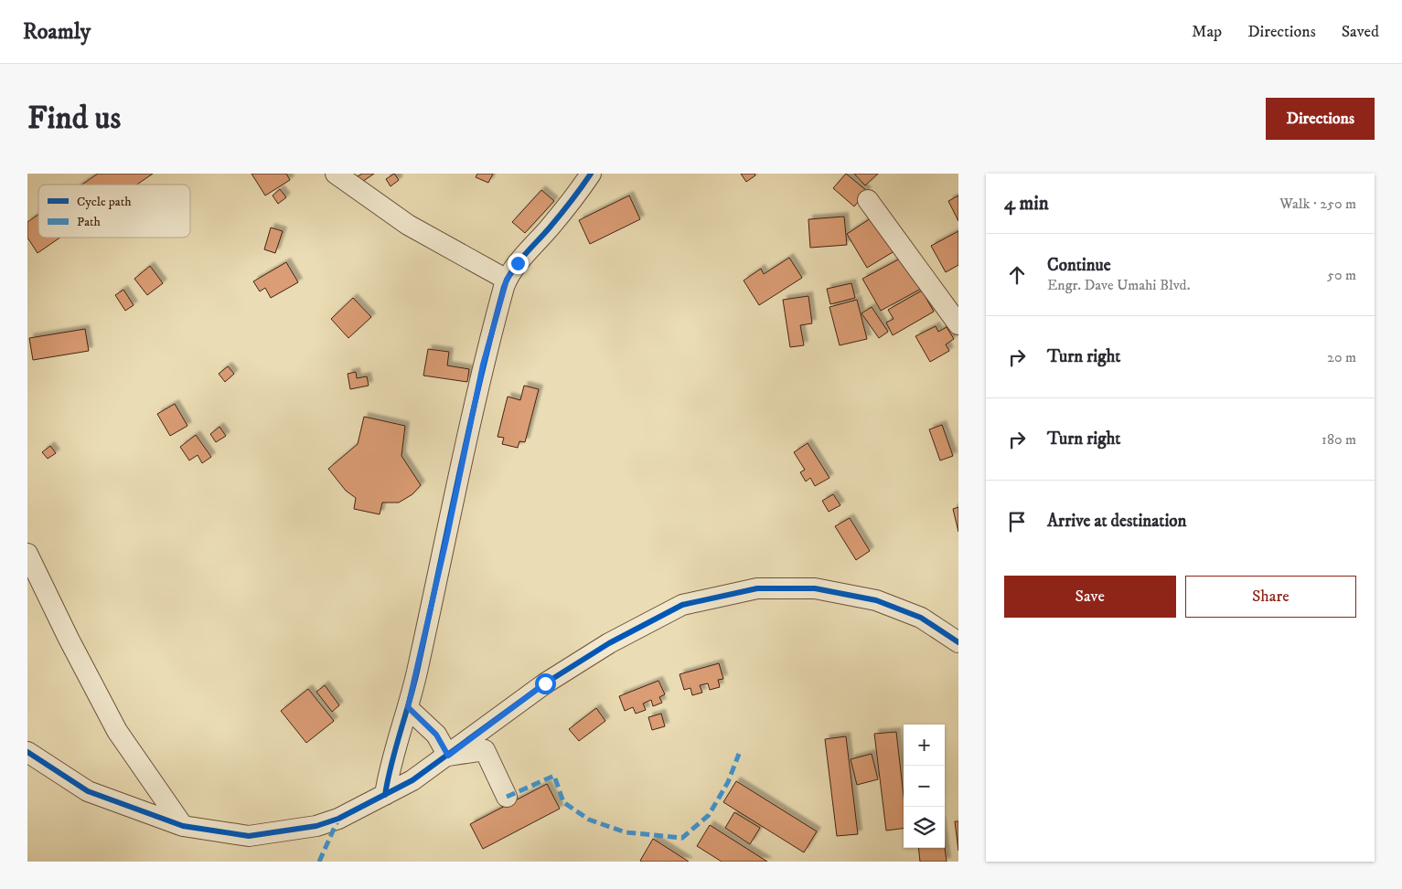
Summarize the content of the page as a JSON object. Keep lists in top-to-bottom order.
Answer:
{
  "legend": ["Cycle path", "Path"],
  "page": {
    "header": "Roamly",
    "nav": ["Map", "Directions", "Saved"],
    "buttons": [
      "Directions",
      ["Save", "Share"]
    ],
    "title": "Find us",
    "heading": ["4 min", "Walk · 250 m"],
    "list": [
      ["Continue", "Engr. Dave Umahi Blvd.", "50 m"],
      ["Turn right", "20 m"],
      ["Turn right", "180 m"],
      "Arrive at destination"
    ],
    "map_buttons": ["+", "−"]
  }
}
